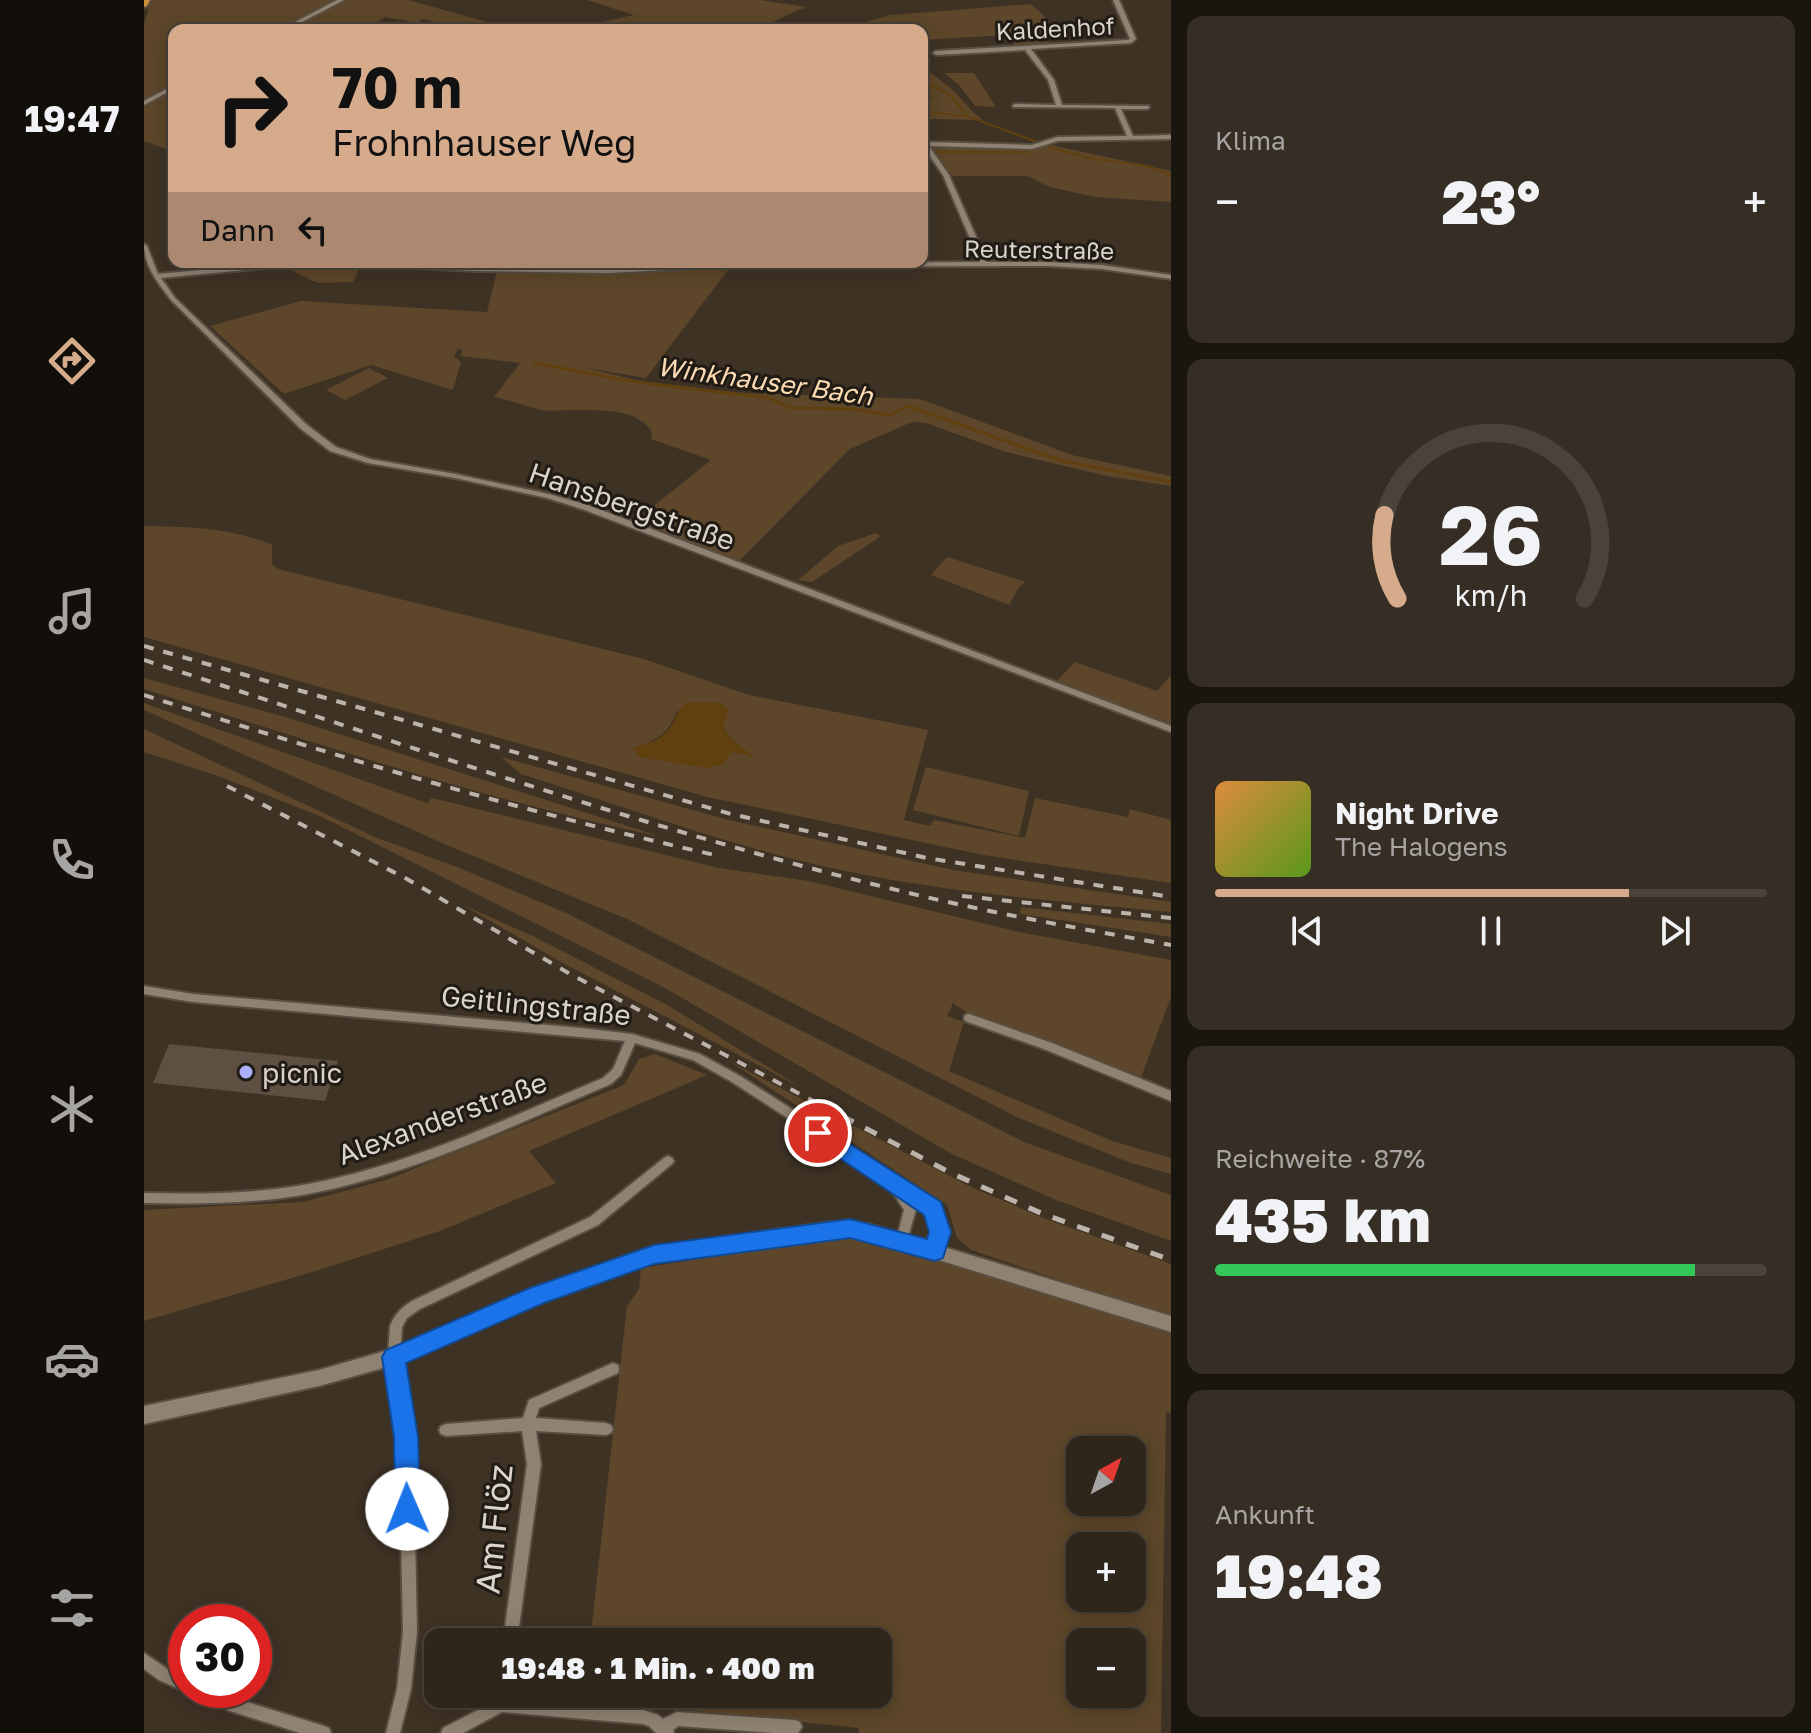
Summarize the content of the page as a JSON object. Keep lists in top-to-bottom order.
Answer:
{
  "streets": {
    "street": [
      "Kaldenhof",
      "Reuterstraße",
      "Hansbergstraße",
      "Geitlingstraße",
      "Alexanderstraße",
      "Am Flöz"
    ]
  },
  "crossings": [
    ["Geitlingstraße", "Alexanderstraße"]
  ],
  "water": ["Winkhauser Bach"],
  "places": ["picnic"],
  "north": "top right",
  "page": {
    "tabs": "19:47",
    "tile": [
      "Klima",
      ["Reichweite · 87%", "435 km"],
      ["Ankunft", "19:48"]
    ],
    "turn": ["70 m", "Frohnhauser Weg"],
    "heat": ["−", "23°", "+"],
    "then": "Dann",
    "song": ["Night Drive", "The Halogens"],
    "map_buttons": ["+", "−"],
    "limit": "30",
    "trip": "19:48 · 1 Min. · 400 m",
    "gauge": ["26", "km/h"]
  }
}
